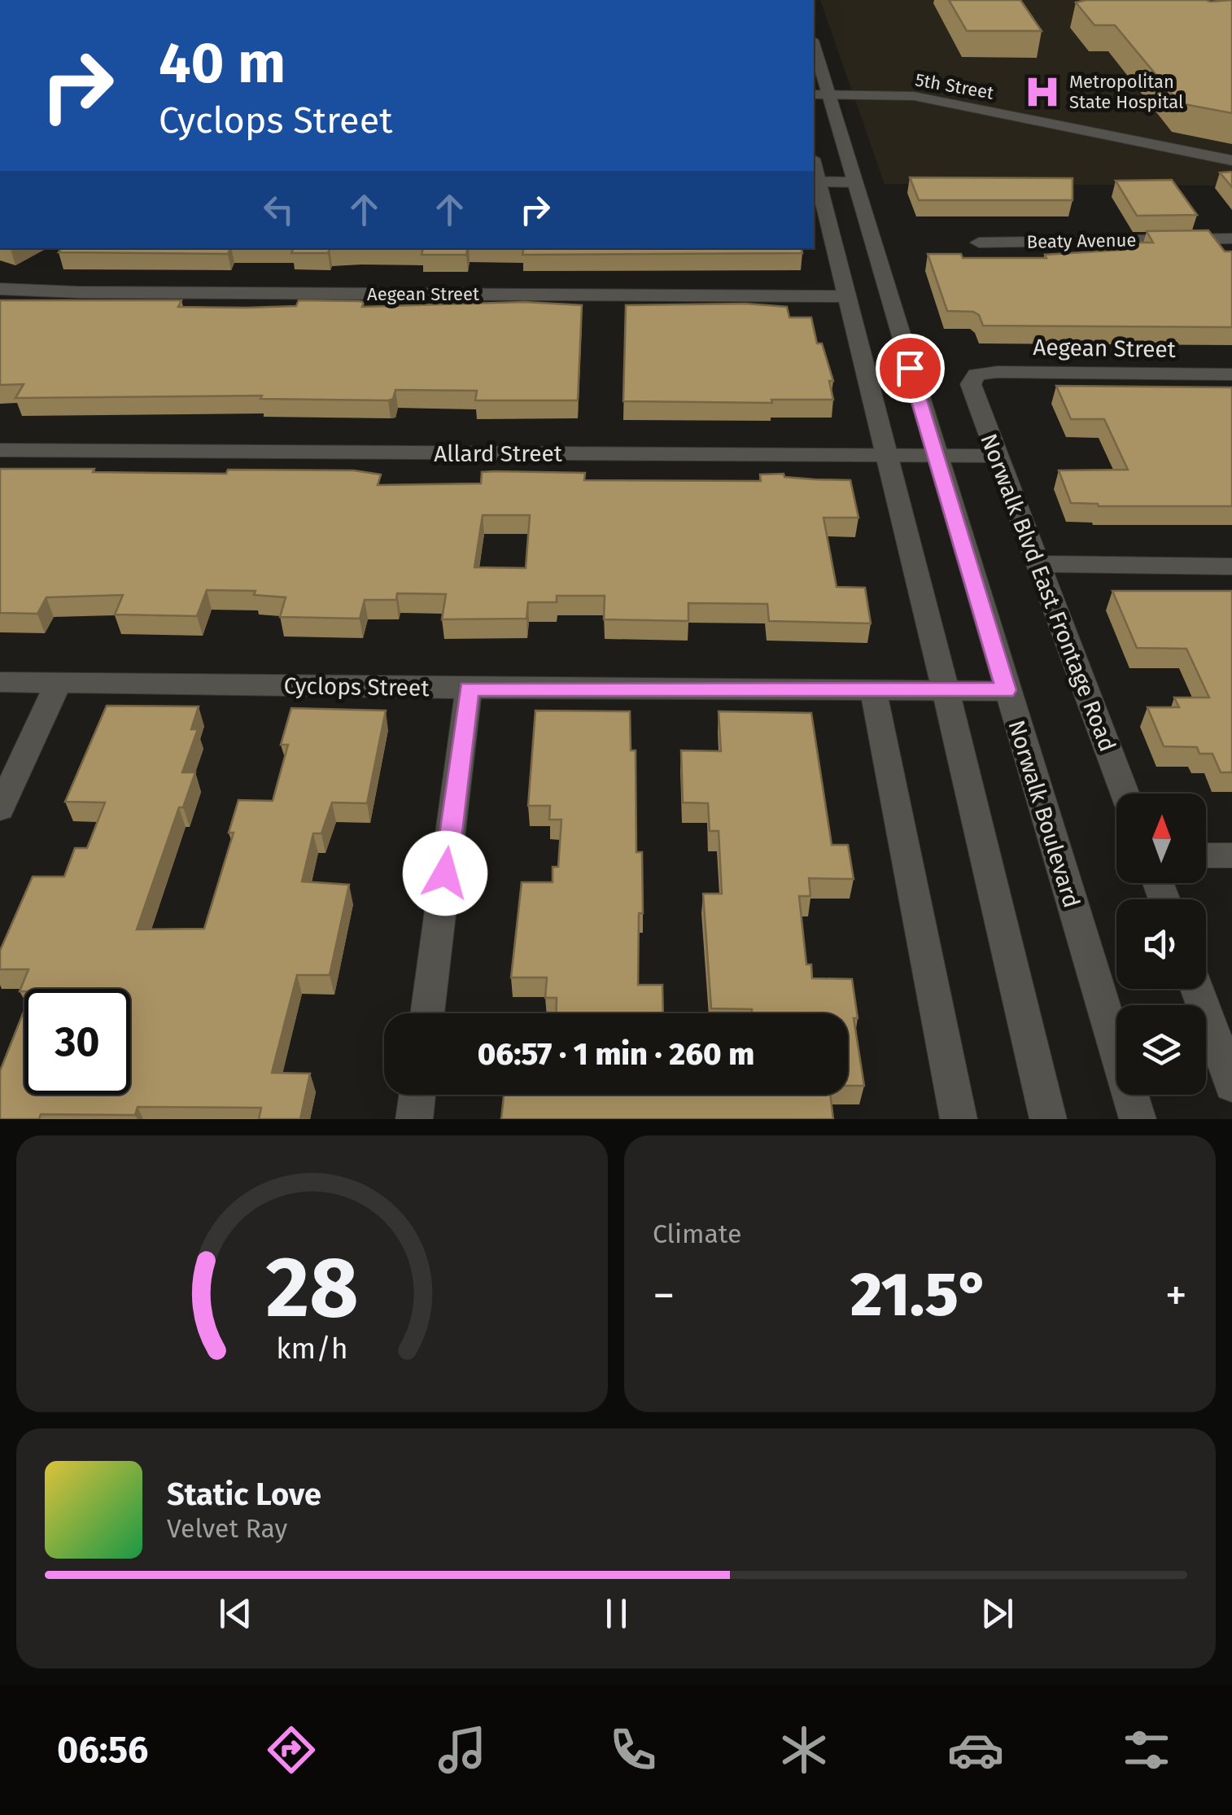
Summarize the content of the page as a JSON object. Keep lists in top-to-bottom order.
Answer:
{
  "streets": {
    "street": [
      "5th Street",
      "Beaty Avenue",
      "Aegean Street",
      "Allard Street",
      "Norwalk Blvd East Frontage Road",
      "Cyclops Street",
      "Norwalk Boulevard"
    ]
  },
  "crossings": [
    ["5th Street", "Norwalk Boulevard"],
    ["Aegean Street", "Norwalk Blvd East Frontage Road"],
    ["Allard Street", "Norwalk Blvd East Frontage Road"],
    ["Allard Street", "Norwalk Boulevard"],
    ["Cyclops Street", "Norwalk Boulevard"]
  ],
  "places": {
    "hospital": ["Metropolitan State Hospital"]
  },
  "north": "top",
  "page": {
    "turn": ["40 m", "Cyclops Street"],
    "limit": "30",
    "trip": "06:57 · 1 min · 260 m",
    "tile": "Climate",
    "heat": ["−", "21.5°", "+"],
    "song": ["Static Love", "Velvet Ray"],
    "tabs": "06:56",
    "gauge": ["28", "km/h"]
  }
}
